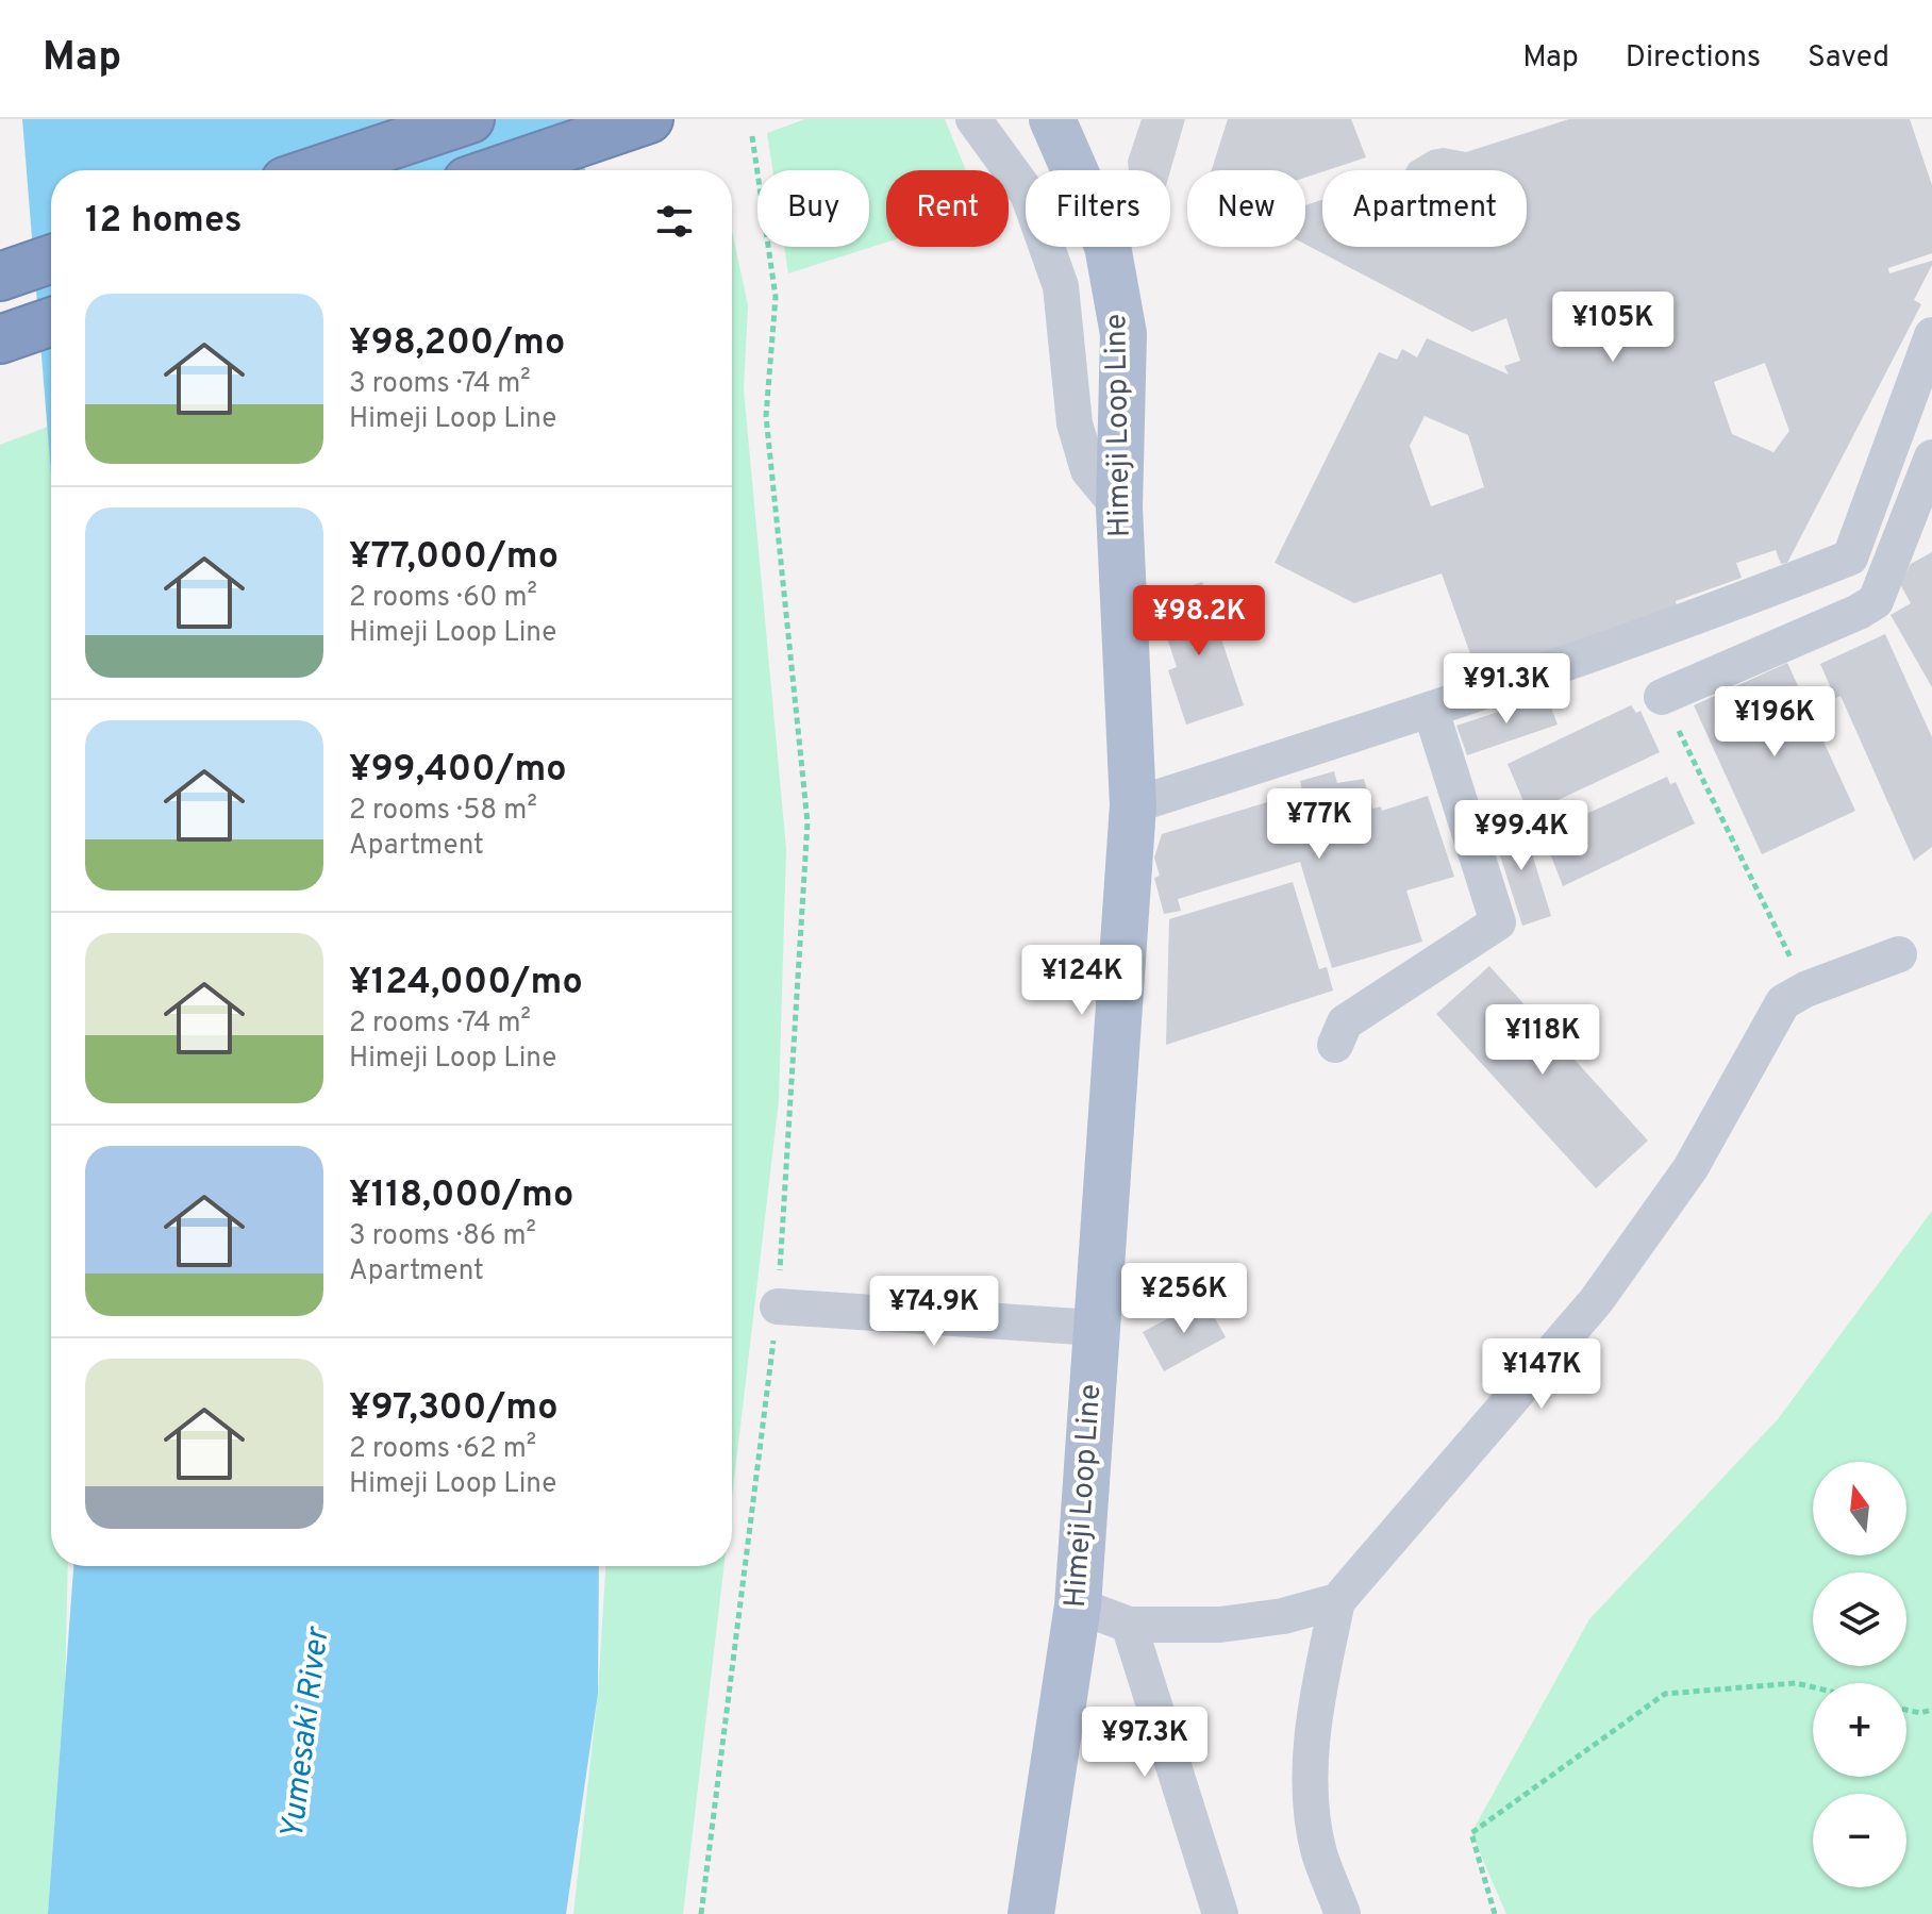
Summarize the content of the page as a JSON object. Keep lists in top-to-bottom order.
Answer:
{
  "streets": {
    "main road": ["Himeji Loop Line"]
  },
  "water": ["Yumesaki River"],
  "north": "top",
  "page": {
    "header": "Map",
    "nav": ["Map", "Directions", "Saved"],
    "chip": [
      "Buy",
      "Rent",
      "Filters",
      "New",
      "Apartment"
    ],
    "heading": "12 homes",
    "list": [
      {
        "name": "¥98,200/mo",
        "note": "3 rooms · 74 m² · Himeji Loop Line"
      },
      {
        "name": "¥77,000/mo",
        "note": "2 rooms · 60 m² · Himeji Loop Line"
      },
      {
        "name": "¥99,400/mo",
        "note": "2 rooms · 58 m² · Apartment"
      },
      {
        "name": "¥124,000/mo",
        "note": "2 rooms · 74 m² · Himeji Loop Line"
      },
      {
        "name": "¥118,000/mo",
        "note": "3 rooms · 86 m² · Apartment"
      },
      {
        "name": "¥97,300/mo",
        "note": "2 rooms · 62 m² · Himeji Loop Line"
      }
    ],
    "price": [
      "¥105K",
      "¥98.2K",
      "¥91.3K",
      "¥196K",
      "¥77K",
      "¥99.4K",
      "¥124K",
      "¥118K",
      "¥256K",
      "¥74.9K",
      "¥147K",
      "¥97.3K"
    ],
    "map_buttons": ["+", "−"]
  }
}
